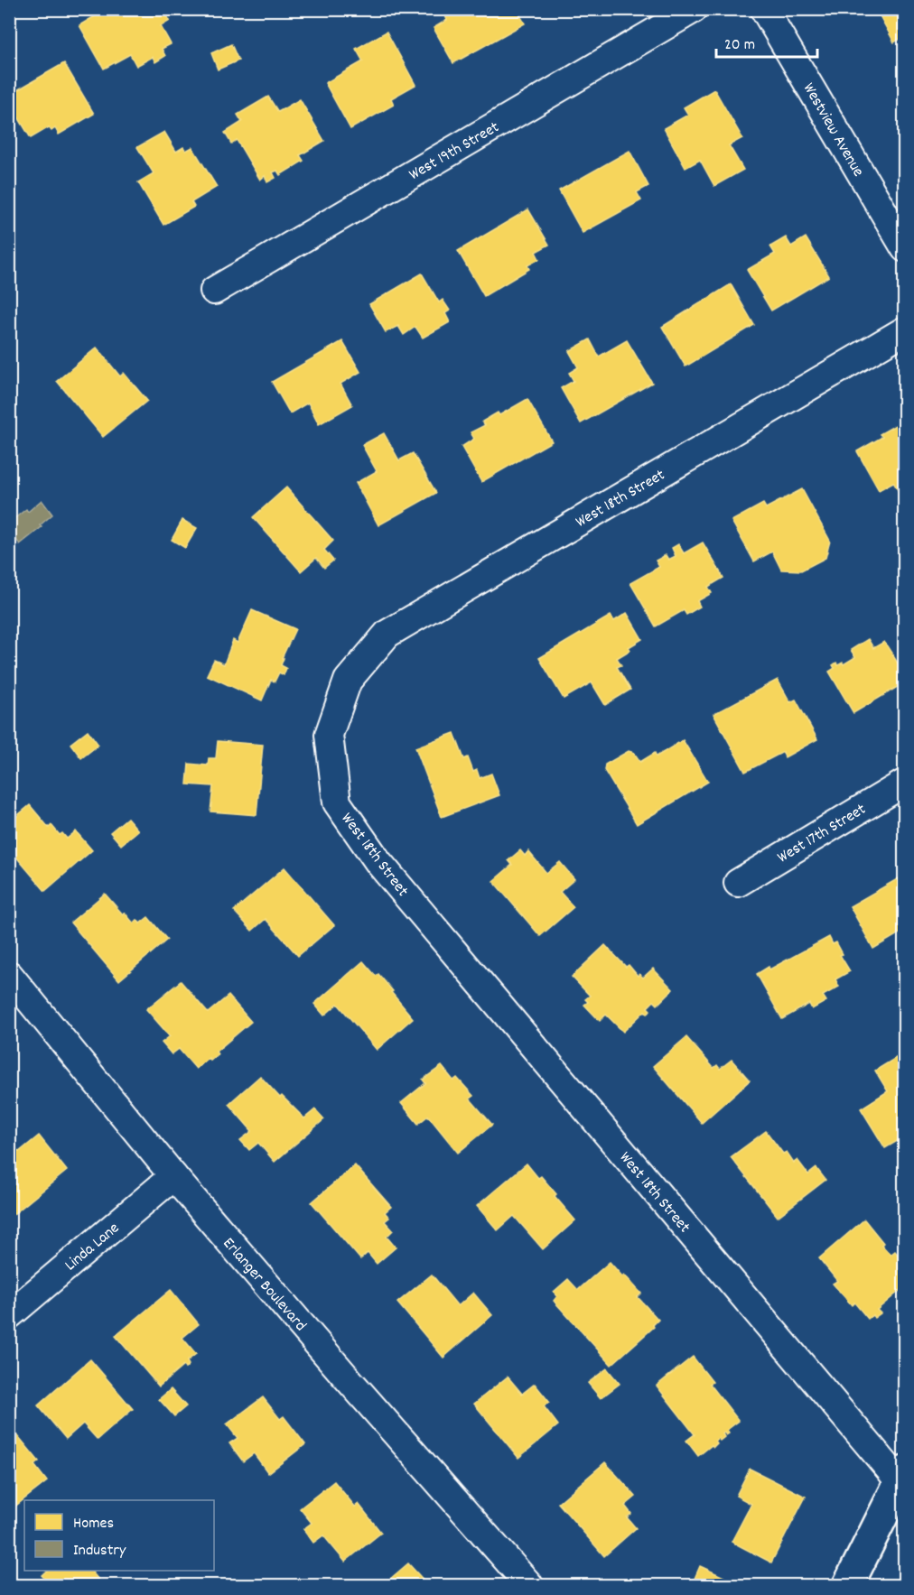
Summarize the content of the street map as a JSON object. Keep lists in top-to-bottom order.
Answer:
{
  "streets": {
    "street": [
      "Westview Avenue",
      "West 19th Street",
      "West 18th Street",
      "West 17th Street",
      "Linda Lane",
      "Erlanger Boulevard"
    ]
  },
  "crossings": [
    ["Linda Lane", "Erlanger Boulevard"]
  ],
  "legend": ["Homes", "Industry"],
  "scale_bar": "20 m"
}
